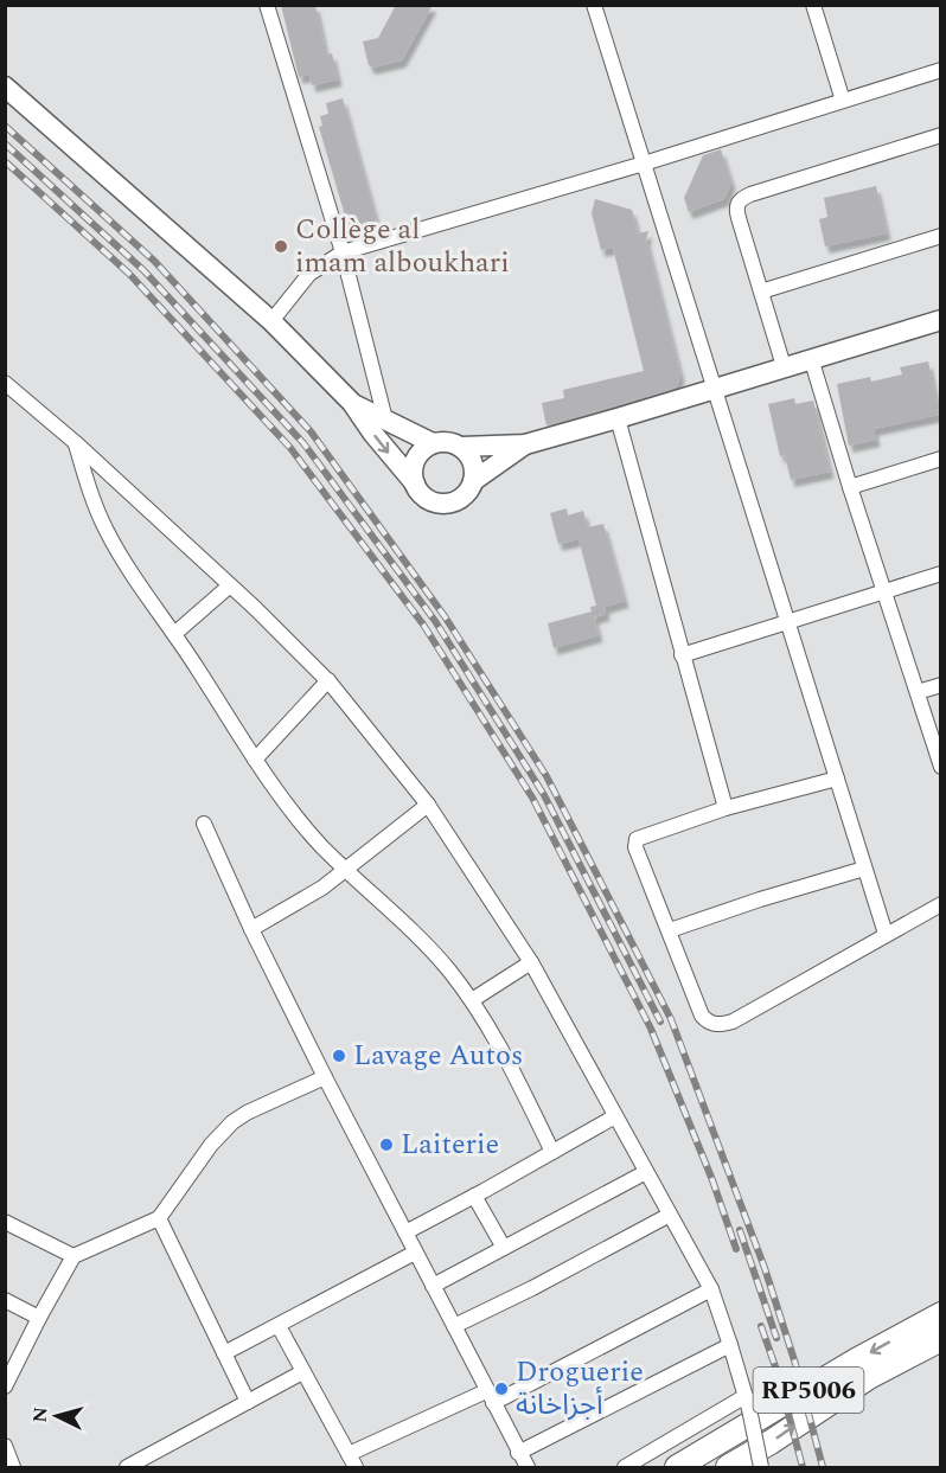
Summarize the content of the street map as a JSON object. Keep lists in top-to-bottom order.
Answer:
{
  "streets": {
    "main road": ["RP5006"]
  },
  "places": [
    "Collège al imam alboukhari",
    "Lavage Autos",
    "Laiterie",
    "Droguerie أجزاخانة"
  ],
  "north": "left"
}
